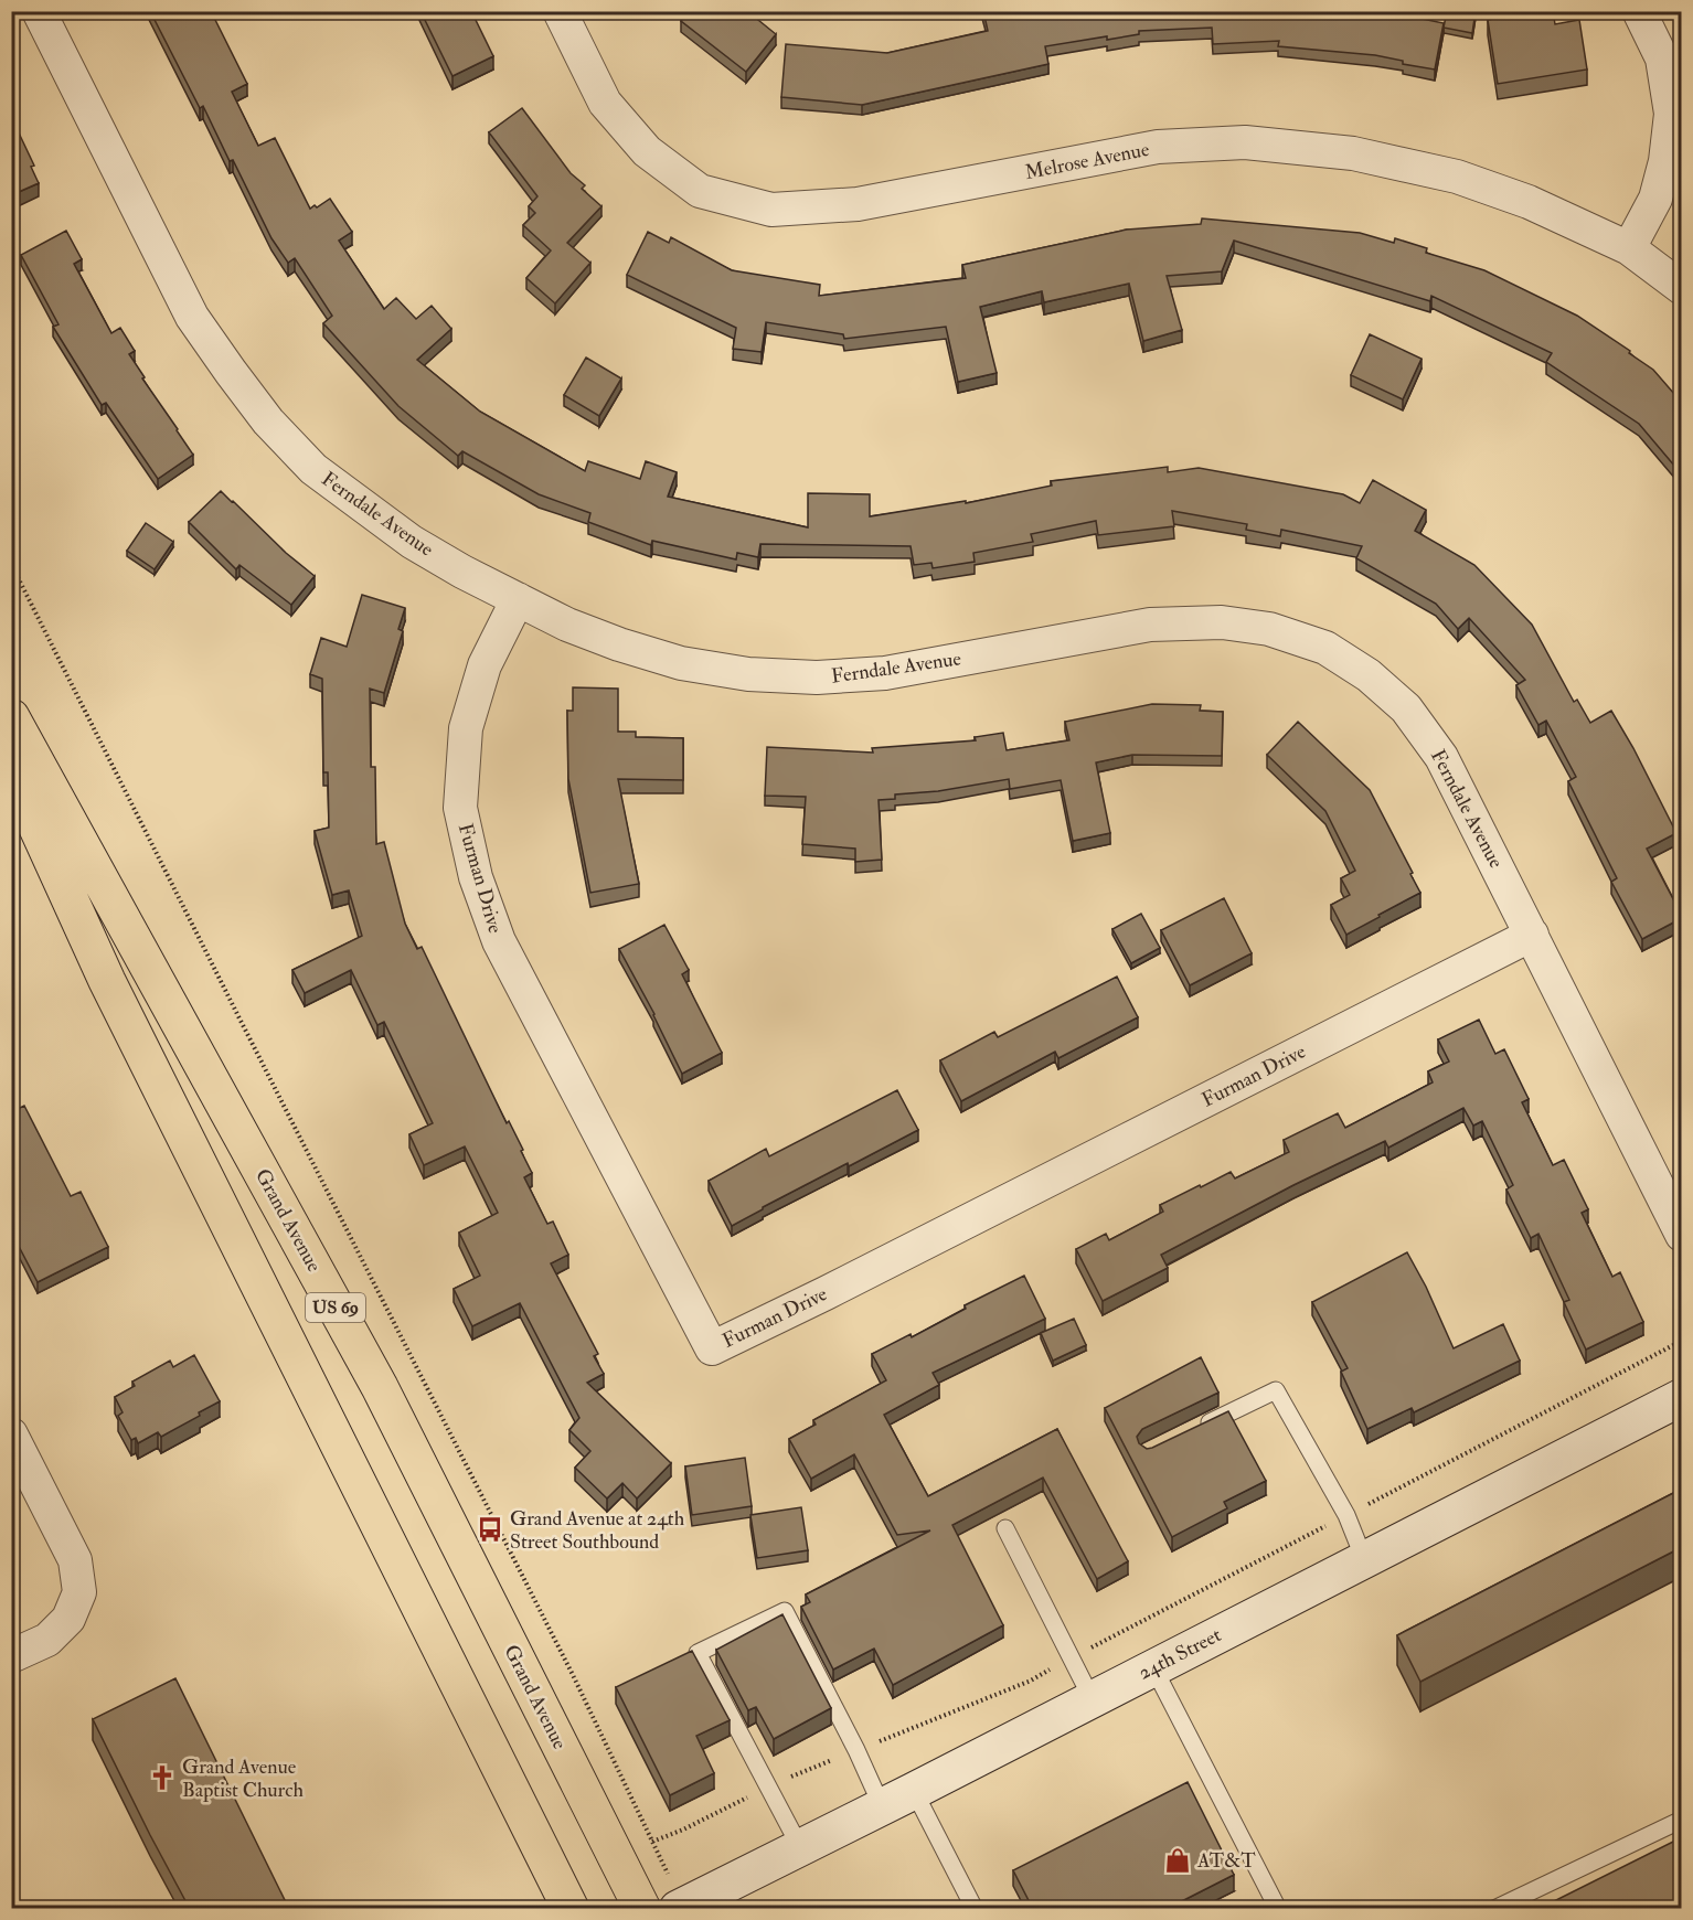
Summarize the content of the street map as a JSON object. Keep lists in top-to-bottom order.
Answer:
{
  "streets": {
    "main road": ["Grand Avenue", "US 69", "24th Street"],
    "street": ["Melrose Avenue", "Ferndale Avenue", "Furman Drive"]
  },
  "crossings": [
    ["Ferndale Avenue", "Furman Drive"]
  ],
  "places": {
    "bus stop": ["Grand Avenue at 24th Street Southbound"],
    "church": ["Grand Avenue Baptist Church"],
    "shop": ["AT&T"]
  }
}
